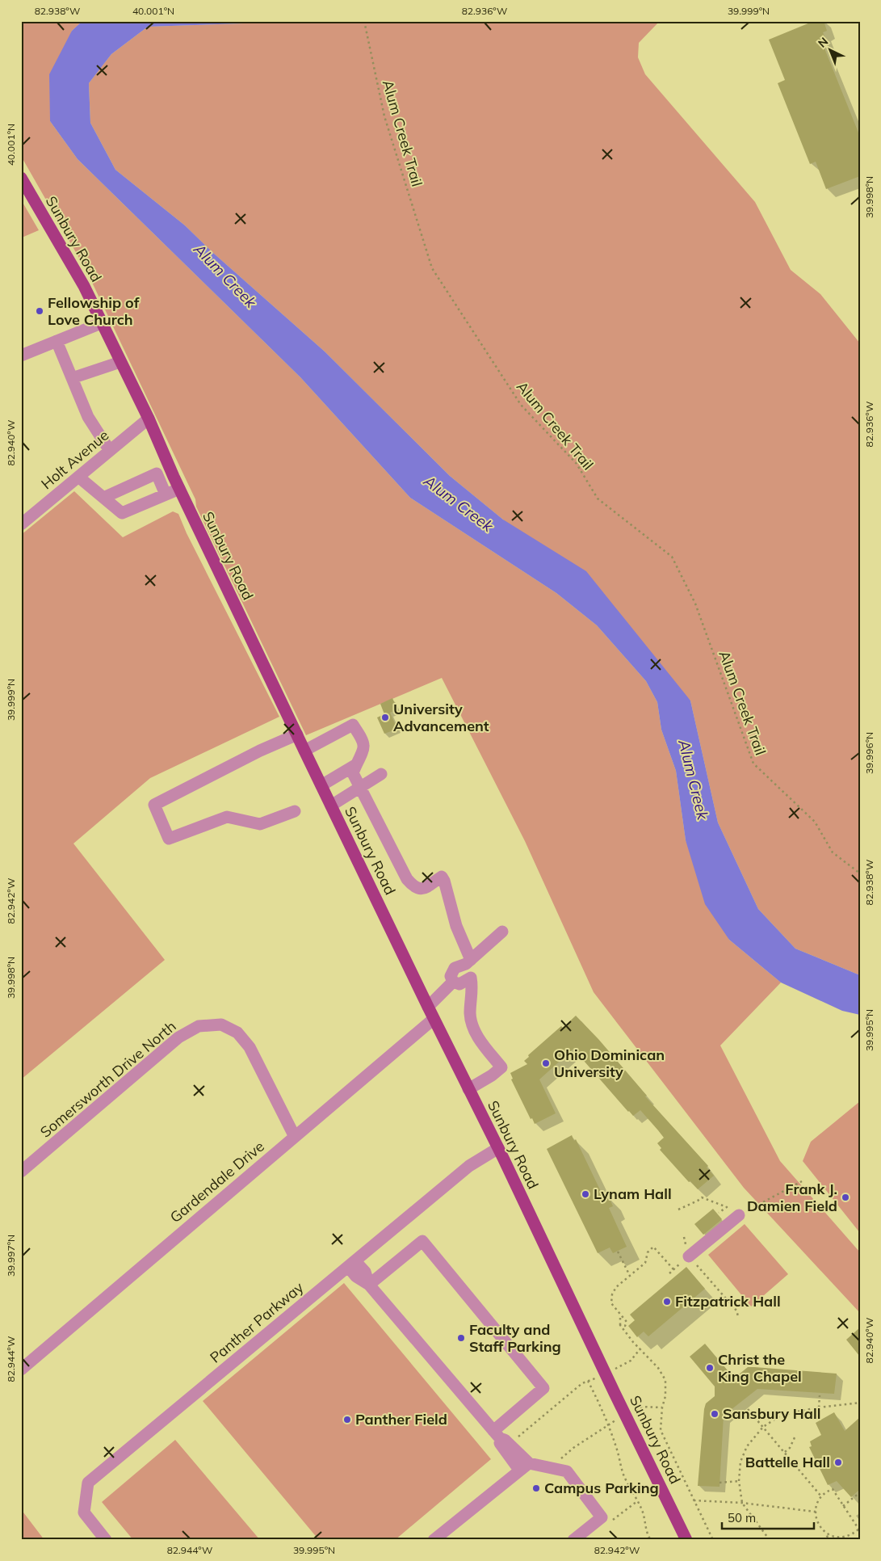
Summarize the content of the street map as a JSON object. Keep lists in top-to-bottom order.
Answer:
{
  "streets": {
    "main road": ["Sunbury Road"],
    "street": [
      "Holt Avenue",
      "Somersworth Drive North",
      "Gardendale Drive",
      "Panther Parkway"
    ],
    "path": ["Alum Creek Trail"]
  },
  "crossings": [
    ["Sunbury Road", "Holt Avenue"],
    ["Sunbury Road", "Gardendale Drive"],
    ["Sunbury Road", "Panther Parkway"],
    ["Somersworth Drive North", "Gardendale Drive"]
  ],
  "water": ["Alum Creek"],
  "places": [
    "Fellowship of Love Church",
    "University Advancement",
    "Ohio Dominican University",
    "Lynam Hall",
    "Frank J. Damien Field",
    "Fitzpatrick Hall",
    "Faculty and Staff Parking",
    "Christ the King Chapel",
    "Sansbury Hall",
    "Panther Field",
    "Battelle Hall",
    "Campus Parking"
  ],
  "scale_bar": "50 m",
  "north": "top left",
  "coordinates": [
    "82.938°W",
    "40.001°N",
    "82.936°W",
    "39.999°N",
    "39.998°N",
    "82.940°W",
    "39.996°N",
    "82.942°W",
    "39.995°N",
    "39.997°N",
    "82.944°W"
  ]
}
